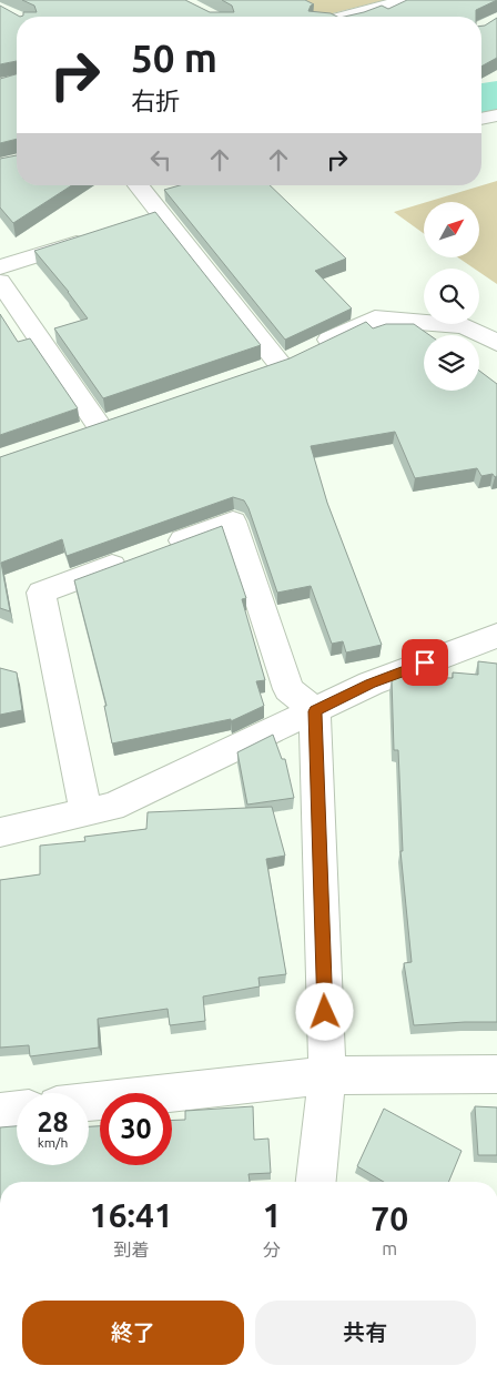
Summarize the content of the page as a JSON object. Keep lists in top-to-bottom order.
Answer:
{
  "north": "top right",
  "page": {
    "turn": ["50 m", "右折"],
    "speed": "28 km/h",
    "limit": "30",
    "eta": [
      "16:41",
      "到着",
      "1",
      "分",
      "70",
      "m"
    ],
    "buttons": ["終了", "共有"]
  }
}
